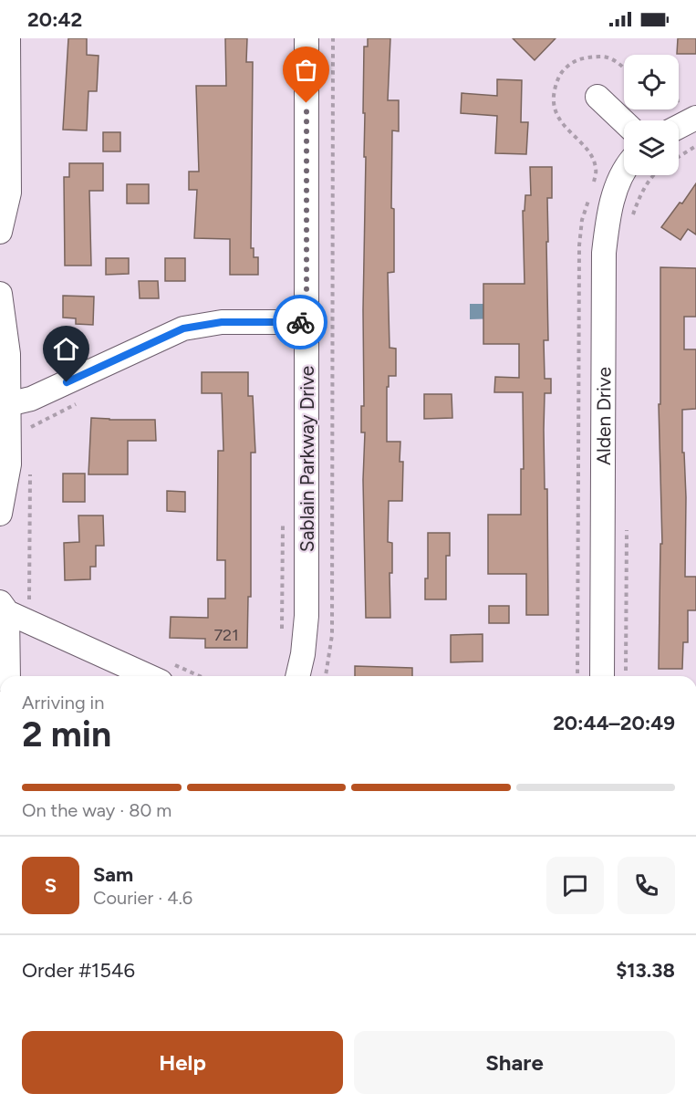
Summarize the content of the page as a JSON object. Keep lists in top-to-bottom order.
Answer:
{
  "streets": {
    "street": ["Alden Drive", "Sablain Parkway Drive"]
  },
  "house_numbers": ["721"],
  "page": {
    "status": "20:42",
    "heading": ["2 min", "Arriving in", "20:44–20:49"],
    "panel": [
      "Sam",
      "Courier · 4.6",
      "Order #1546",
      "$13.38"
    ],
    "bar": "On the way · 80 m",
    "round": "S",
    "buttons": ["Help", "Share"]
  }
}
